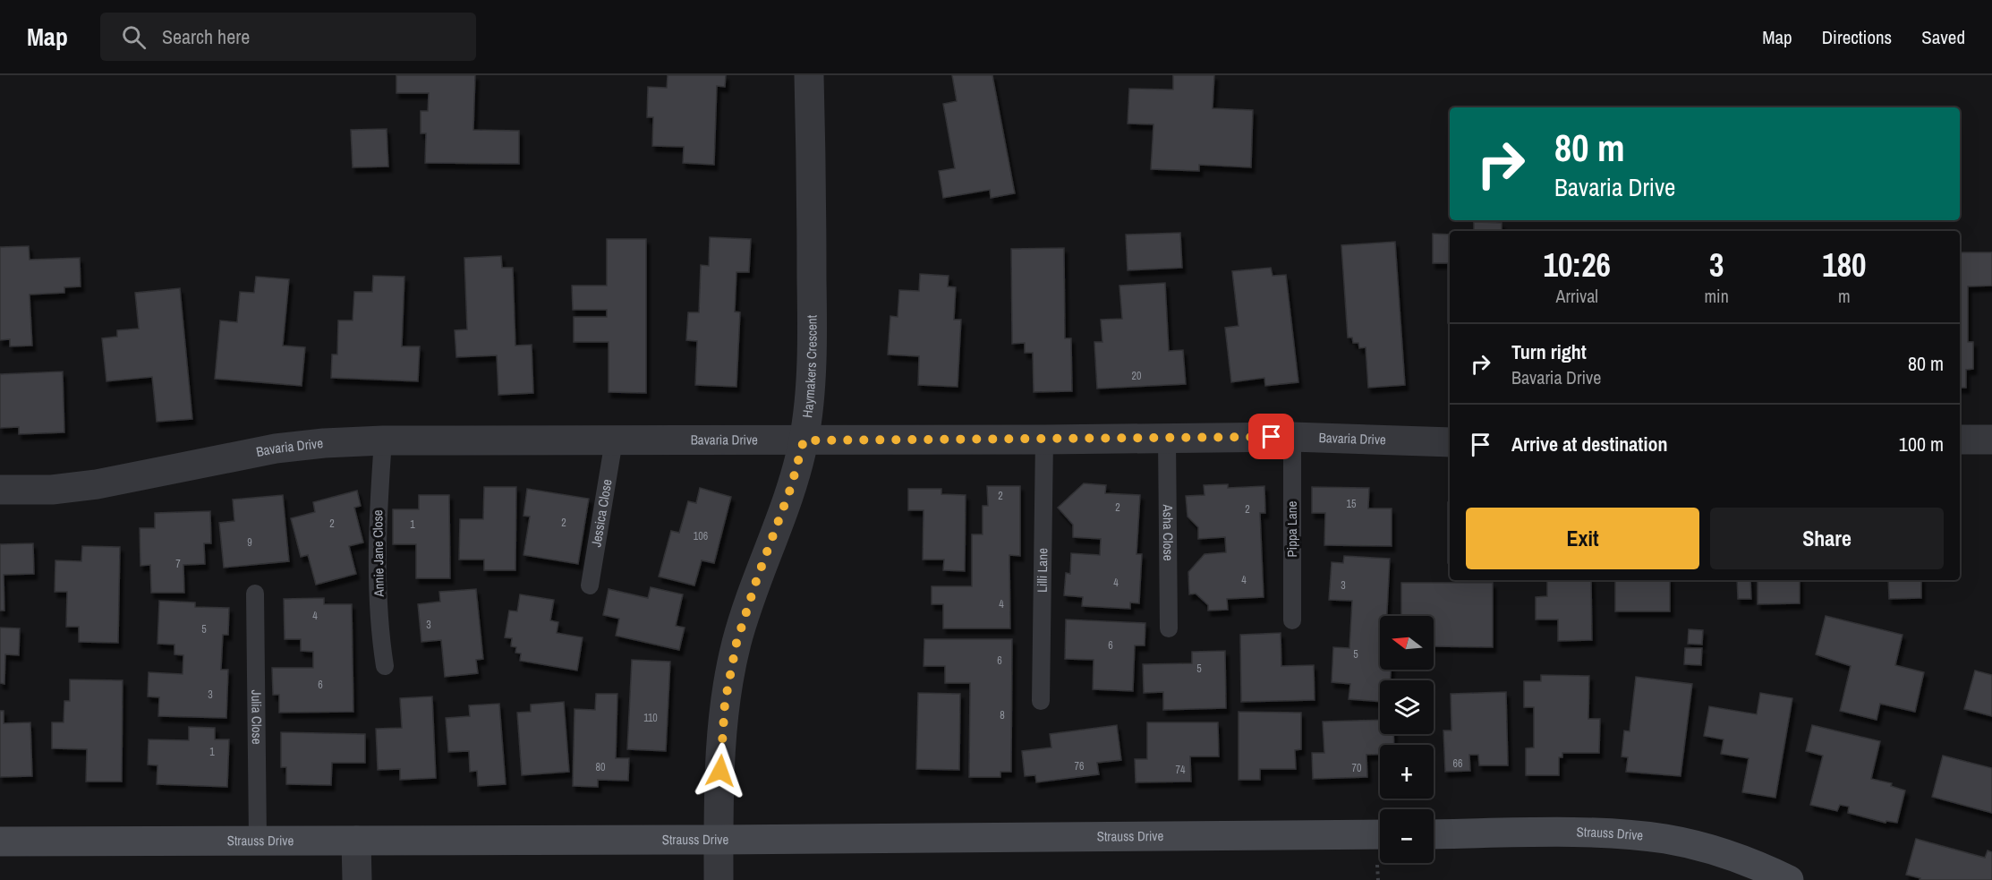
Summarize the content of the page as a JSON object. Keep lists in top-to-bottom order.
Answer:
{
  "streets": {
    "street": ["Haymakers Crescent", "Bavaria Drive", "Strauss Drive"],
    "lane": [
      "Jessica Close",
      "Pippa Lane",
      "Asha Close",
      "Annie Jane Close",
      "Lilli Lane",
      "Julia Close"
    ]
  },
  "crossings": [
    ["Haymakers Crescent", "Bavaria Drive"],
    ["Haymakers Crescent", "Strauss Drive"],
    ["Bavaria Drive", "Jessica Close"],
    ["Bavaria Drive", "Pippa Lane"],
    ["Bavaria Drive", "Asha Close"],
    ["Bavaria Drive", "Annie Jane Close"],
    ["Bavaria Drive", "Lilli Lane"],
    ["Julia Close", "Strauss Drive"]
  ],
  "house_numbers": [
    "20",
    "2",
    "15",
    "2",
    "2",
    "2",
    "2",
    "1",
    "106",
    "9",
    "7",
    "4",
    "4",
    "3",
    "4",
    "4",
    "3",
    "5",
    "6",
    "5",
    "6",
    "5",
    "6",
    "3",
    "8",
    "110",
    "1",
    "66",
    "76",
    "80",
    "70",
    "74"
  ],
  "north": "left",
  "page": {
    "header": "Map",
    "search": "Search here",
    "nav": ["Map", "Directions", "Saved"],
    "turn": ["80 m", "Bavaria Drive"],
    "eta": [
      "10:26",
      "Arrival",
      "3",
      "min",
      "180",
      "m"
    ],
    "list": [
      {
        "name": "Turn right",
        "note": "Bavaria Drive",
        "value": "80 m"
      },
      {
        "name": "Arrive at destination",
        "value": "100 m"
      }
    ],
    "buttons": ["Exit", "Share"],
    "map_buttons": ["+", "−"]
  }
}
